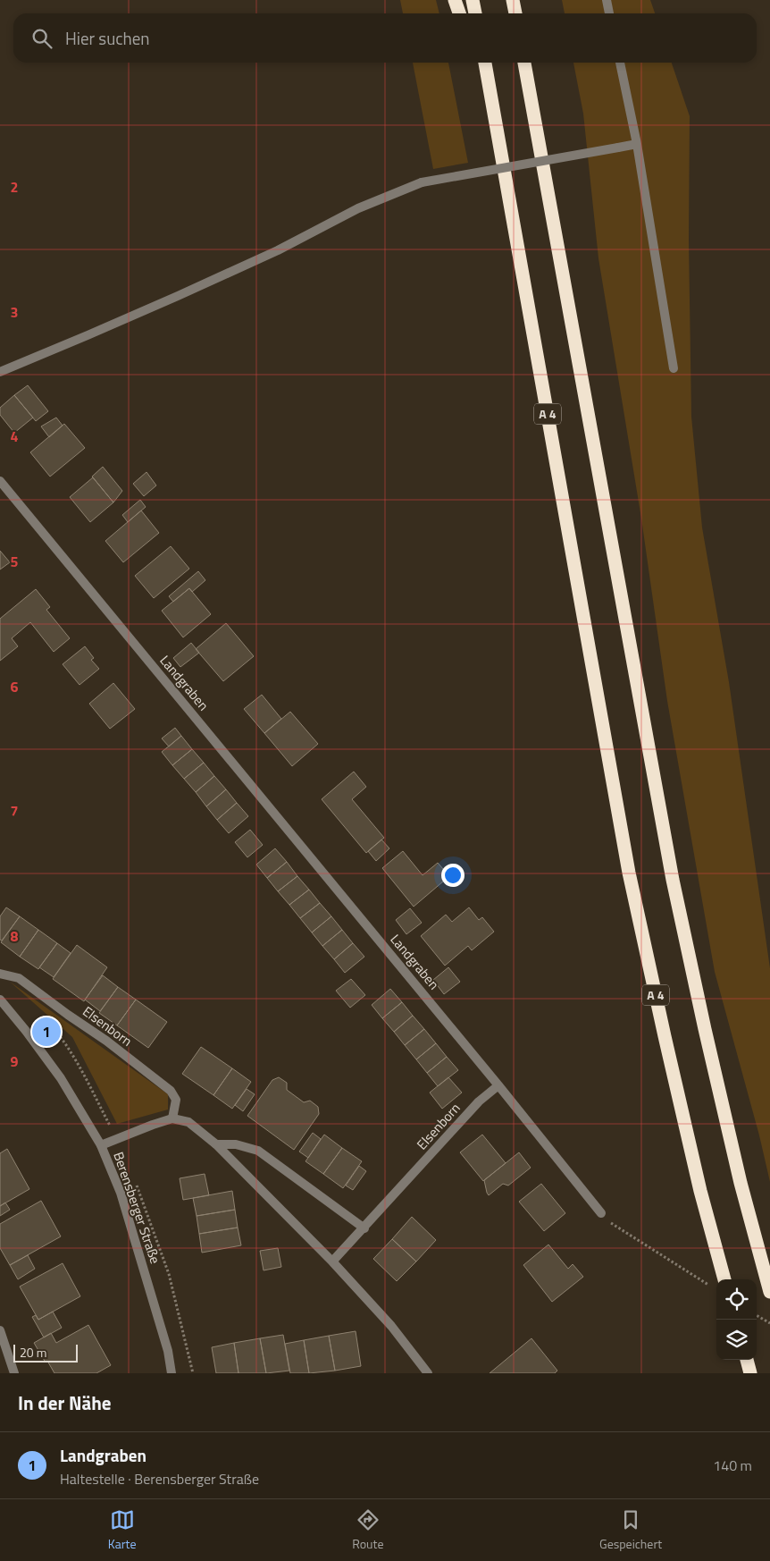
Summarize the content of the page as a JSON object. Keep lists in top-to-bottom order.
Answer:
{
  "streets": {
    "highway": ["A 4"],
    "street": ["Landgraben", "Elsenborn", "Berensberger Straße"]
  },
  "crossings": [
    ["Landgraben", "Elsenborn"]
  ],
  "scale_bar": "20 m",
  "page": {
    "search": "Hier suchen",
    "pins": "1",
    "scale": "20 m",
    "heading": "In der Nähe",
    "list": [
      {
        "mark": "1",
        "name": "Landgraben",
        "note": "Haltestelle · Berensberger Straße",
        "value": "140 m"
      }
    ],
    "nav": ["Karte", "Route", "Gespeichert"]
  },
  "grid": {
    "rows": [
      "2",
      "3",
      "4",
      "5",
      "6",
      "7",
      "8",
      "9"
    ]
  }
}
